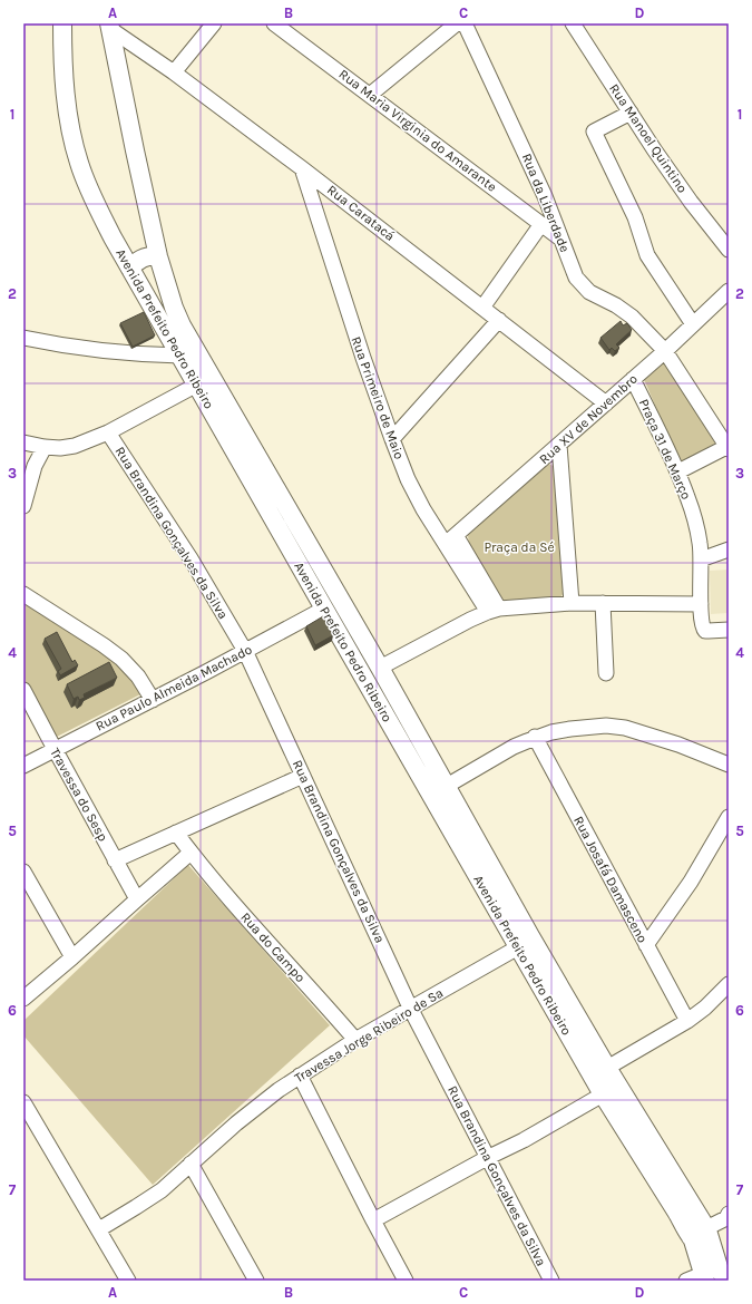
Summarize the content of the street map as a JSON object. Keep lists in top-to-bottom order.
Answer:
{
  "streets": {
    "main road": ["Avenida Prefeito Pedro Ribeiro"],
    "street": [
      "Rua Maria Virginia do Amarante",
      "Rua Manoel Quintino",
      "Rua da Liberdade",
      "Rua Caratacá",
      "Rua Primeiro de Maio",
      "Rua XV de Novembro",
      "Praça 31 de Março",
      "Rua Brandina Gonçalves da Silva",
      "Rua Paulo Almeida Machado",
      "Travessa do Sesp",
      "Rua Josafá Damasceno",
      "Rua do Campo",
      "Travessa Jorge Ribeiro de Sa"
    ]
  },
  "crossings": [
    ["Rua Maria Virginia do Amarante", "Rua da Liberdade"],
    ["Rua da Liberdade", "Rua XV de Novembro"],
    ["Rua Caratacá", "Avenida Prefeito Pedro Ribeiro"],
    ["Rua Caratacá", "Rua Primeiro de Maio"],
    ["Rua Caratacá", "Rua XV de Novembro"],
    ["Avenida Prefeito Pedro Ribeiro", "Rua Paulo Almeida Machado"],
    ["Avenida Prefeito Pedro Ribeiro", "Travessa Jorge Ribeiro de Sa"],
    ["Rua Primeiro de Maio", "Rua XV de Novembro"],
    ["Rua XV de Novembro", "Praça 31 de Março"],
    ["Rua Brandina Gonçalves da Silva", "Rua Paulo Almeida Machado"],
    ["Rua Brandina Gonçalves da Silva", "Travessa Jorge Ribeiro de Sa"],
    ["Rua Paulo Almeida Machado", "Travessa do Sesp"],
    ["Rua do Campo", "Travessa Jorge Ribeiro de Sa"]
  ],
  "parks": ["Praça da Sé"],
  "grid": {
    "columns": [
      "A",
      "B",
      "C",
      "D"
    ],
    "rows": [
      "1",
      "2",
      "3",
      "4",
      "5",
      "6",
      "7"
    ]
  }
}
